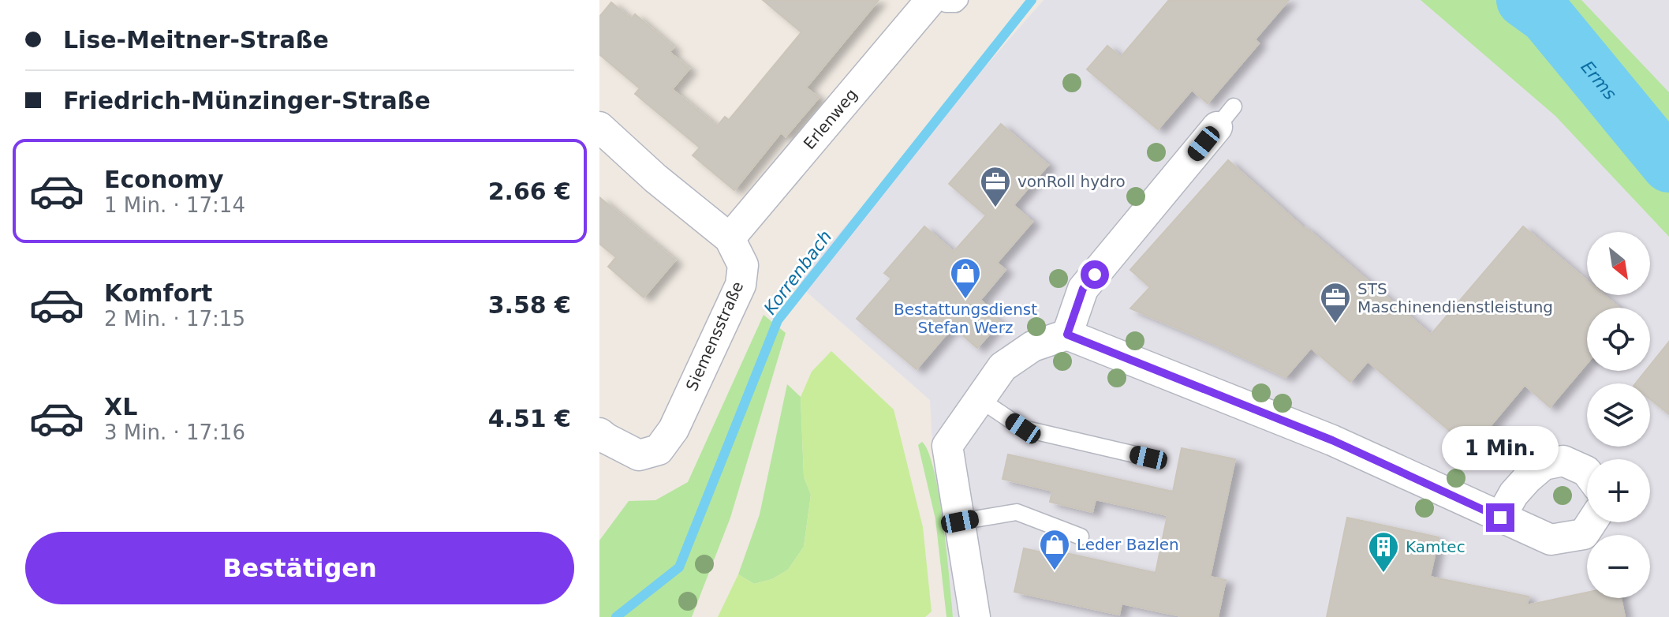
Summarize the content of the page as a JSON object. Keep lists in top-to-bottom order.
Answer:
{
  "streets": {
    "street": ["Erlenweg", "Siemensstraße"]
  },
  "crossings": [
    ["Erlenweg", "Siemensstraße"]
  ],
  "water": ["Erms", "Korrenbach"],
  "places": {
    "office": ["vonRoll hydro", "STS Maschinendienstleistung"],
    "shop": ["Bestattungsdienst Stefan Werz", "Leder Bazlen"],
    "building": ["Kamtec"]
  },
  "north": "bottom right",
  "page": {
    "banner": ["Lise-Meitner-Straße", "Friedrich-Münzinger-Straße"],
    "list": [
      {
        "name": "Economy",
        "note": "1 Min. · 17:14",
        "value": "2.66 €"
      },
      {
        "name": "Komfort",
        "note": "2 Min. · 17:15",
        "value": "3.58 €"
      },
      {
        "name": "XL",
        "note": "3 Min. · 17:16",
        "value": "4.51 €"
      }
    ],
    "map_buttons": ["+", "−"],
    "bubble": "1 Min.",
    "buttons": "Bestätigen"
  }
}
